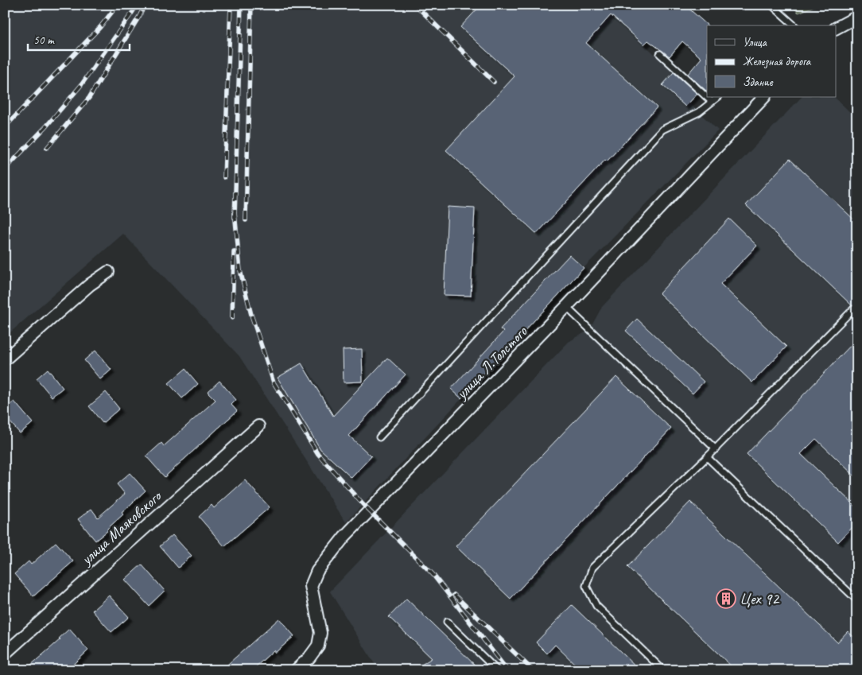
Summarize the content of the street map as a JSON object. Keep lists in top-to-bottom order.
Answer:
{
  "streets": {
    "street": ["улица Л.Толстого", "улица Маяковского"]
  },
  "places": {
    "building": ["Цех 92"]
  },
  "legend": ["Улица", "Железная дорога", "Здание"],
  "scale_bar": "50 m"
}
